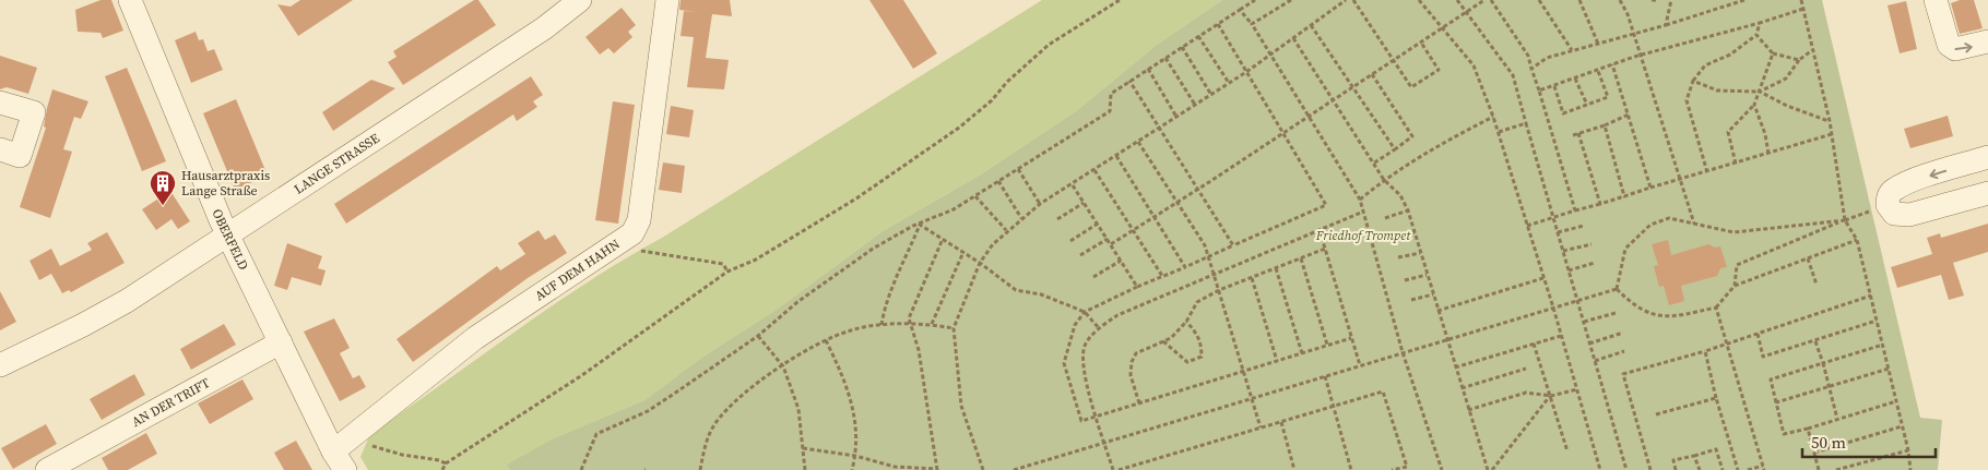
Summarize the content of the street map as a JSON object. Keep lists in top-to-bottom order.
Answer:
{
  "streets": {
    "street": [
      "LANGE STRASSE",
      "OBERFELD",
      "AUF DEM HAHN",
      "AN DER TRIFT"
    ]
  },
  "crossings": [
    ["LANGE STRASSE", "OBERFELD"],
    ["OBERFELD", "AUF DEM HAHN"],
    ["OBERFELD", "AN DER TRIFT"]
  ],
  "parks": ["Friedhof Trompet"],
  "places": {
    "building": ["Hausarztpraxis Lange Straße"]
  },
  "scale_bar": "50 m"
}
